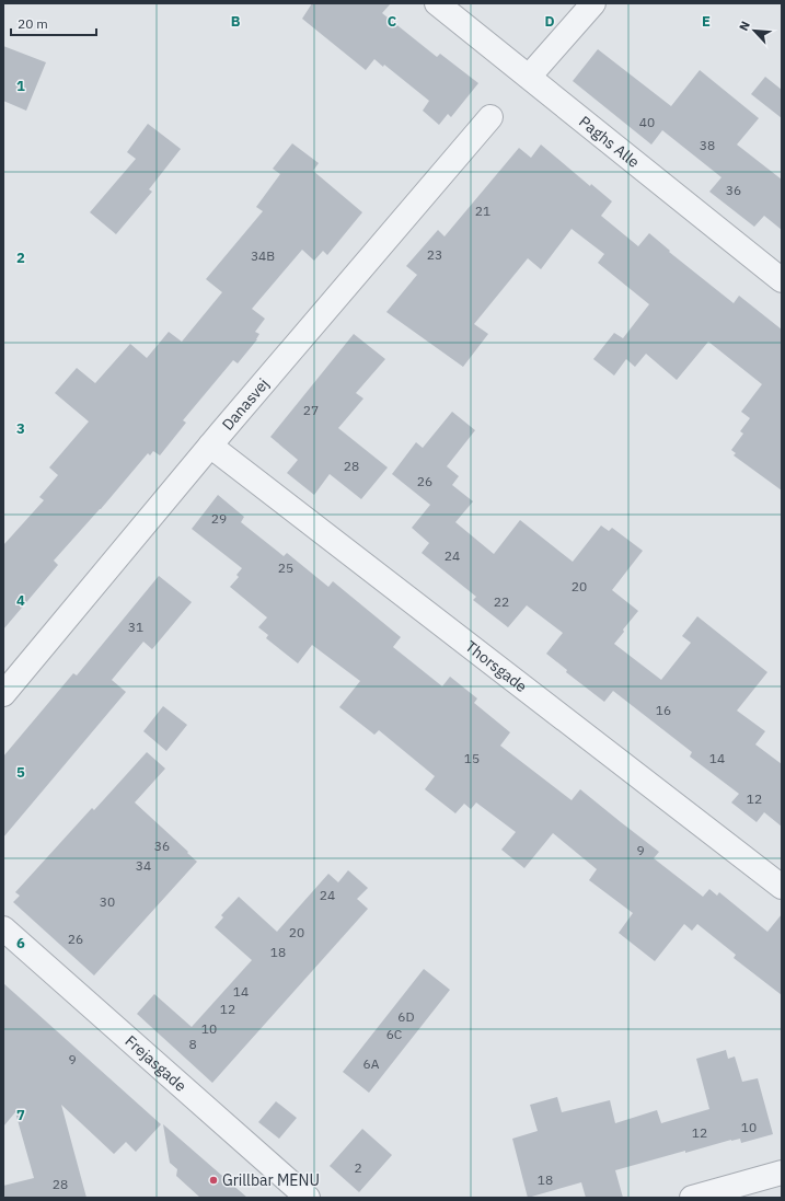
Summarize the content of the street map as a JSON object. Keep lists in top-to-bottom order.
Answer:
{
  "streets": {
    "street": [
      "Paghs Alle",
      "Danasvej",
      "Thorsgade",
      "Frejasgade"
    ]
  },
  "crossings": [
    ["Danasvej", "Thorsgade"]
  ],
  "places": ["Grillbar MENU"],
  "house_numbers": [
    "40",
    "38",
    "36",
    "21",
    "23",
    "34B",
    "27",
    "28",
    "26",
    "29",
    "24",
    "25",
    "20",
    "22",
    "31",
    "16",
    "15",
    "14",
    "12",
    "36",
    "9",
    "34",
    "24",
    "30",
    "20",
    "26",
    "18",
    "14",
    "12",
    "6D",
    "10",
    "6C",
    "8",
    "9",
    "6A",
    "10",
    "12",
    "2",
    "18",
    "28"
  ],
  "scale_bar": "20 m",
  "north": "top left",
  "grid": {
    "columns": [
      "B",
      "C",
      "D",
      "E"
    ],
    "rows": [
      "1",
      "2",
      "3",
      "4",
      "5",
      "6",
      "7"
    ]
  }
}
